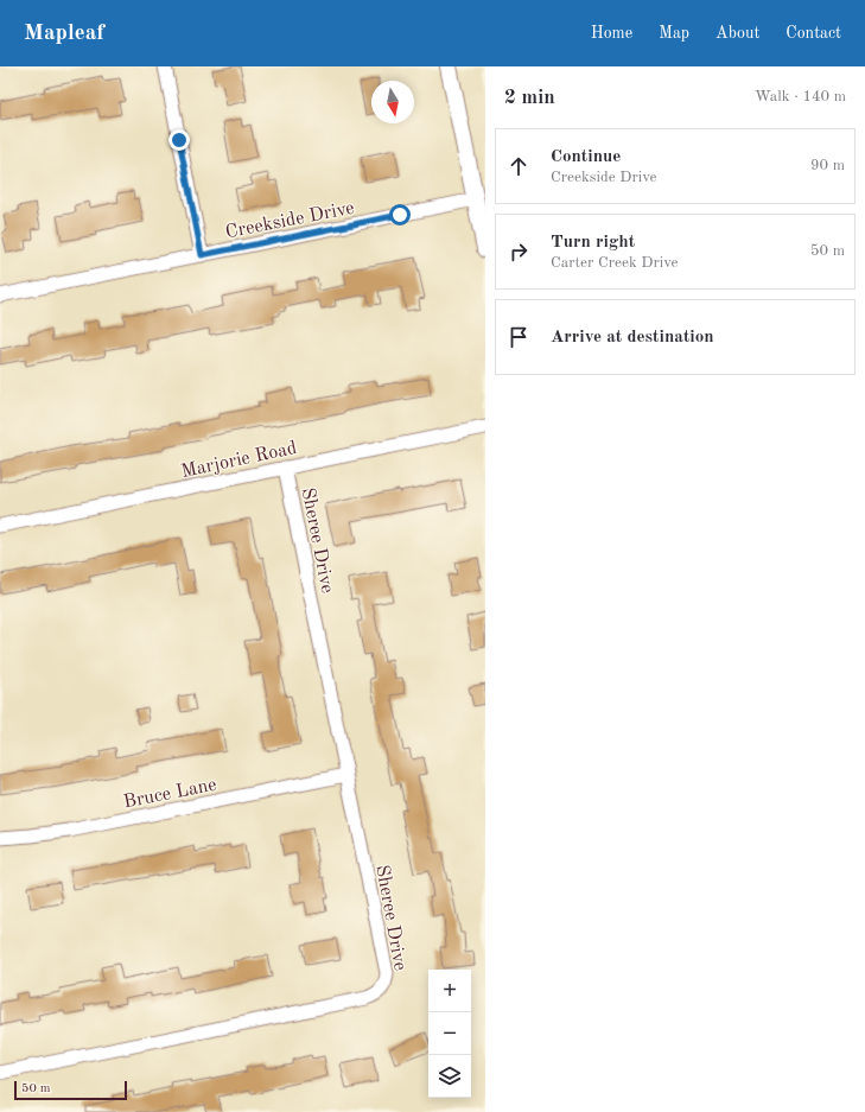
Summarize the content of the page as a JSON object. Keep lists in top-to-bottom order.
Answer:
{
  "streets": {
    "street": [
      "Creekside Drive",
      "Marjorie Road",
      "Sheree Drive",
      "Bruce Lane"
    ]
  },
  "crossings": [
    ["Marjorie Road", "Sheree Drive"],
    ["Sheree Drive", "Bruce Lane"]
  ],
  "scale_bar": "50 m",
  "north": "bottom",
  "page": {
    "header": "Mapleaf",
    "nav": [
      "Home",
      "Map",
      "About",
      "Contact"
    ],
    "heading": ["2 min", "Walk · 140 m"],
    "list": [
      ["Continue", "Creekside Drive", "90 m"],
      ["Turn right", "Carter Creek Drive", "50 m"],
      "Arrive at destination"
    ],
    "map_buttons": ["+", "−"],
    "scale": "50 m"
  }
}
